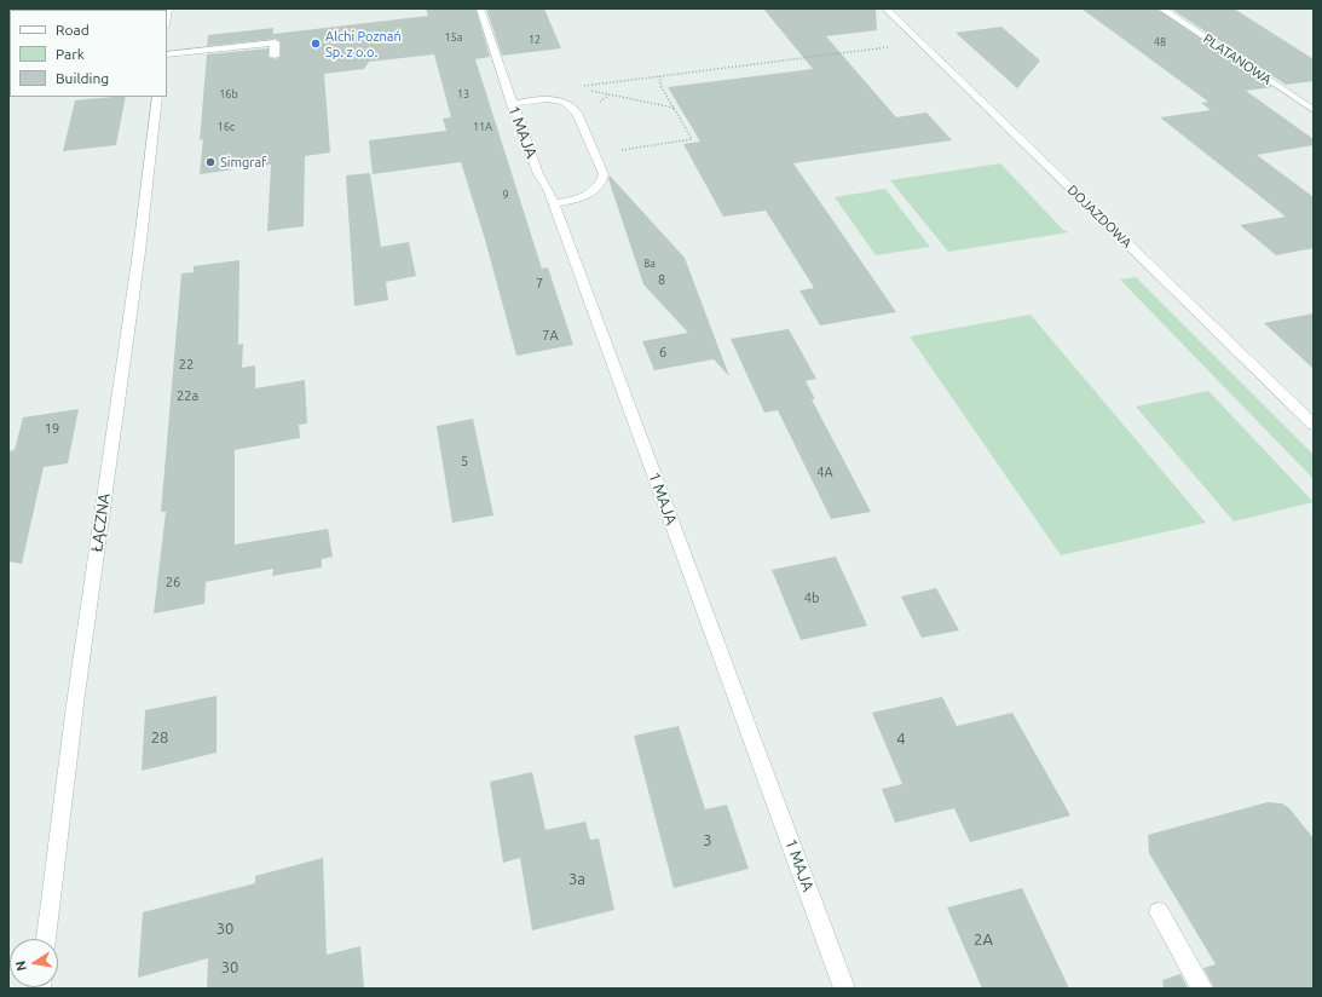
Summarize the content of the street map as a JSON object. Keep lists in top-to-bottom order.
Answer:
{
  "streets": {
    "street": [
      "PLATANOWA",
      "1 MAJA",
      "DOJAZDOWA",
      "ŁĄCZNA"
    ]
  },
  "places": ["Alchi Poznań Sp. z o.o.", "Simgraf"],
  "house_numbers": [
    "15a",
    "12",
    "48",
    "16b",
    "13",
    "16c",
    "11A",
    "9",
    "8a",
    "8",
    "7",
    "7A",
    "6",
    "22",
    "22a",
    "19",
    "5",
    "4A",
    "26",
    "4b",
    "28",
    "4",
    "3",
    "3a",
    "30",
    "2A",
    "30"
  ],
  "legend": ["Road", "Park", "Building"],
  "north": "left"
}
